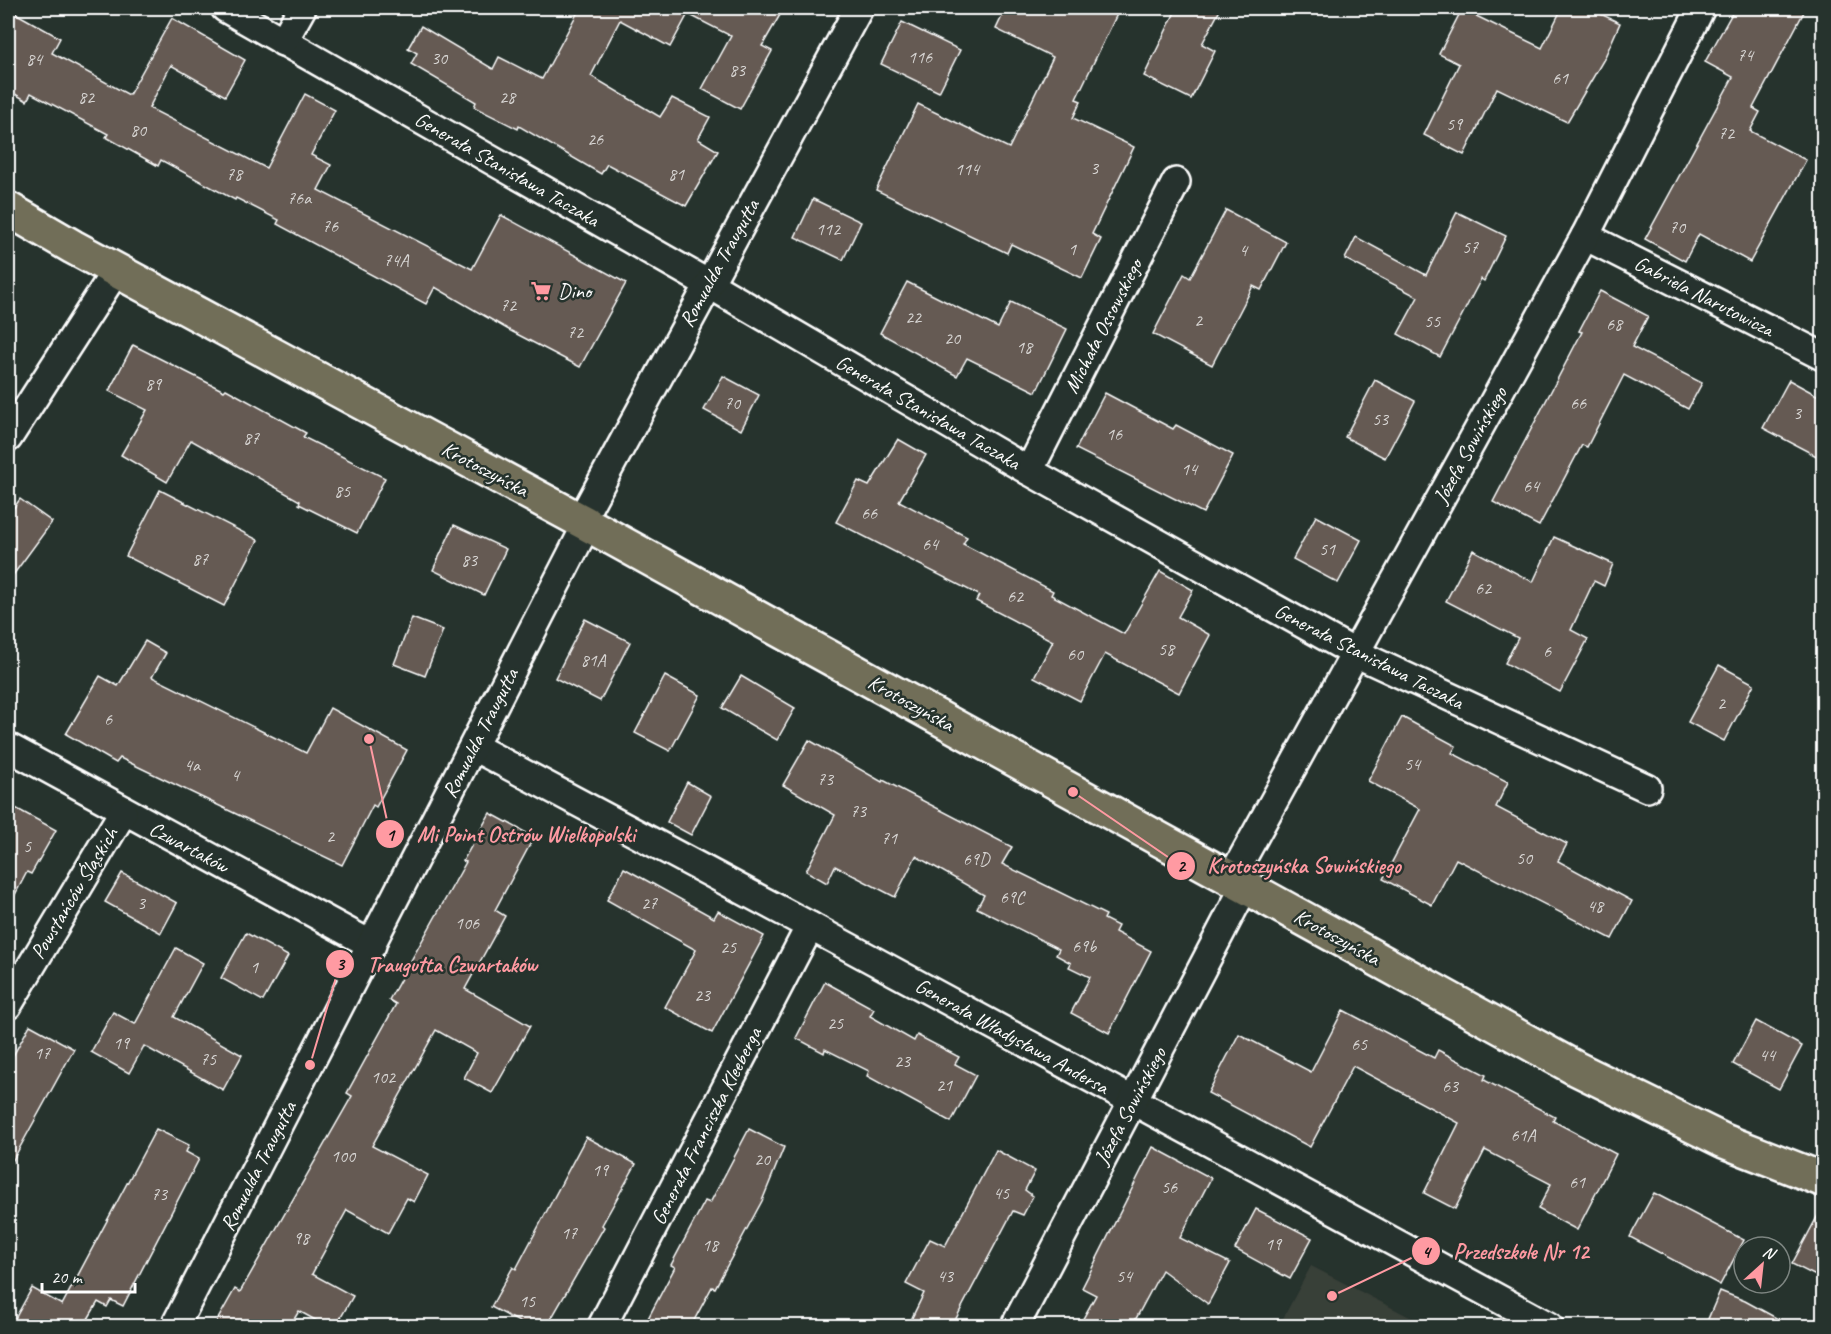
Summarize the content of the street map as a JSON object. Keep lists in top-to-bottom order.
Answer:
{
  "streets": {
    "main road": ["Krotoszyńska"],
    "street": [
      "Generała Stanisława Taczaka",
      "Romualda Traugutta",
      "Gabriela Narutowicza",
      "Michała Ossowskiego",
      "Józefa Sowińskiego",
      "Czwartaków",
      "Powstańców Śląskich",
      "Generała Władysława Andersa",
      "Generała Franciszka Kleeberga"
    ]
  },
  "crossings": [
    ["Generała Stanisława Taczaka", "Romualda Traugutta"],
    ["Generała Stanisława Taczaka", "Michała Ossowskiego"],
    ["Generała Stanisława Taczaka", "Józefa Sowińskiego"],
    ["Romualda Traugutta", "Krotoszyńska"],
    ["Romualda Traugutta", "Czwartaków"],
    ["Romualda Traugutta", "Generała Władysława Andersa"],
    ["Gabriela Narutowicza", "Józefa Sowińskiego"],
    ["Józefa Sowińskiego", "Krotoszyńska"],
    ["Józefa Sowińskiego", "Generała Władysława Andersa"],
    ["Czwartaków", "Powstańców Śląskich"],
    ["Generała Władysława Andersa", "Generała Franciszka Kleeberga"]
  ],
  "places": {
    "supermarket": ["Dino"],
    "other": [
      "Mi Point Ostrów Wielkopolski",
      "Krotoszyńska Sowińskiego",
      "Traugutta Czwartaków",
      "Przedszkole Nr 12"
    ]
  },
  "house_numbers": [
    "74",
    "116",
    "30",
    "84",
    "83",
    "61",
    "82",
    "28",
    "59",
    "80",
    "72",
    "26",
    "3",
    "114",
    "78",
    "81",
    "76a",
    "76",
    "70",
    "112",
    "57",
    "1",
    "4",
    "74A",
    "72",
    "22",
    "2",
    "55",
    "68",
    "72",
    "20",
    "18",
    "89",
    "70",
    "66",
    "3",
    "53",
    "16",
    "87",
    "14",
    "64",
    "85",
    "66",
    "64",
    "51",
    "87",
    "83",
    "62",
    "62",
    "58",
    "6",
    "60",
    "81A",
    "2",
    "6",
    "54",
    "4a",
    "4",
    "73",
    "73",
    "2",
    "71",
    "5",
    "50",
    "69D",
    "69C",
    "3",
    "27",
    "48",
    "106",
    "69b",
    "25",
    "1",
    "23",
    "25",
    "19",
    "65",
    "17",
    "44",
    "75",
    "23",
    "102",
    "21",
    "63",
    "61A",
    "100",
    "20",
    "19",
    "61",
    "56",
    "45",
    "73",
    "17",
    "98",
    "19",
    "18",
    "43",
    "54",
    "15"
  ],
  "scale_bar": "20 m",
  "north": "top right"
}
